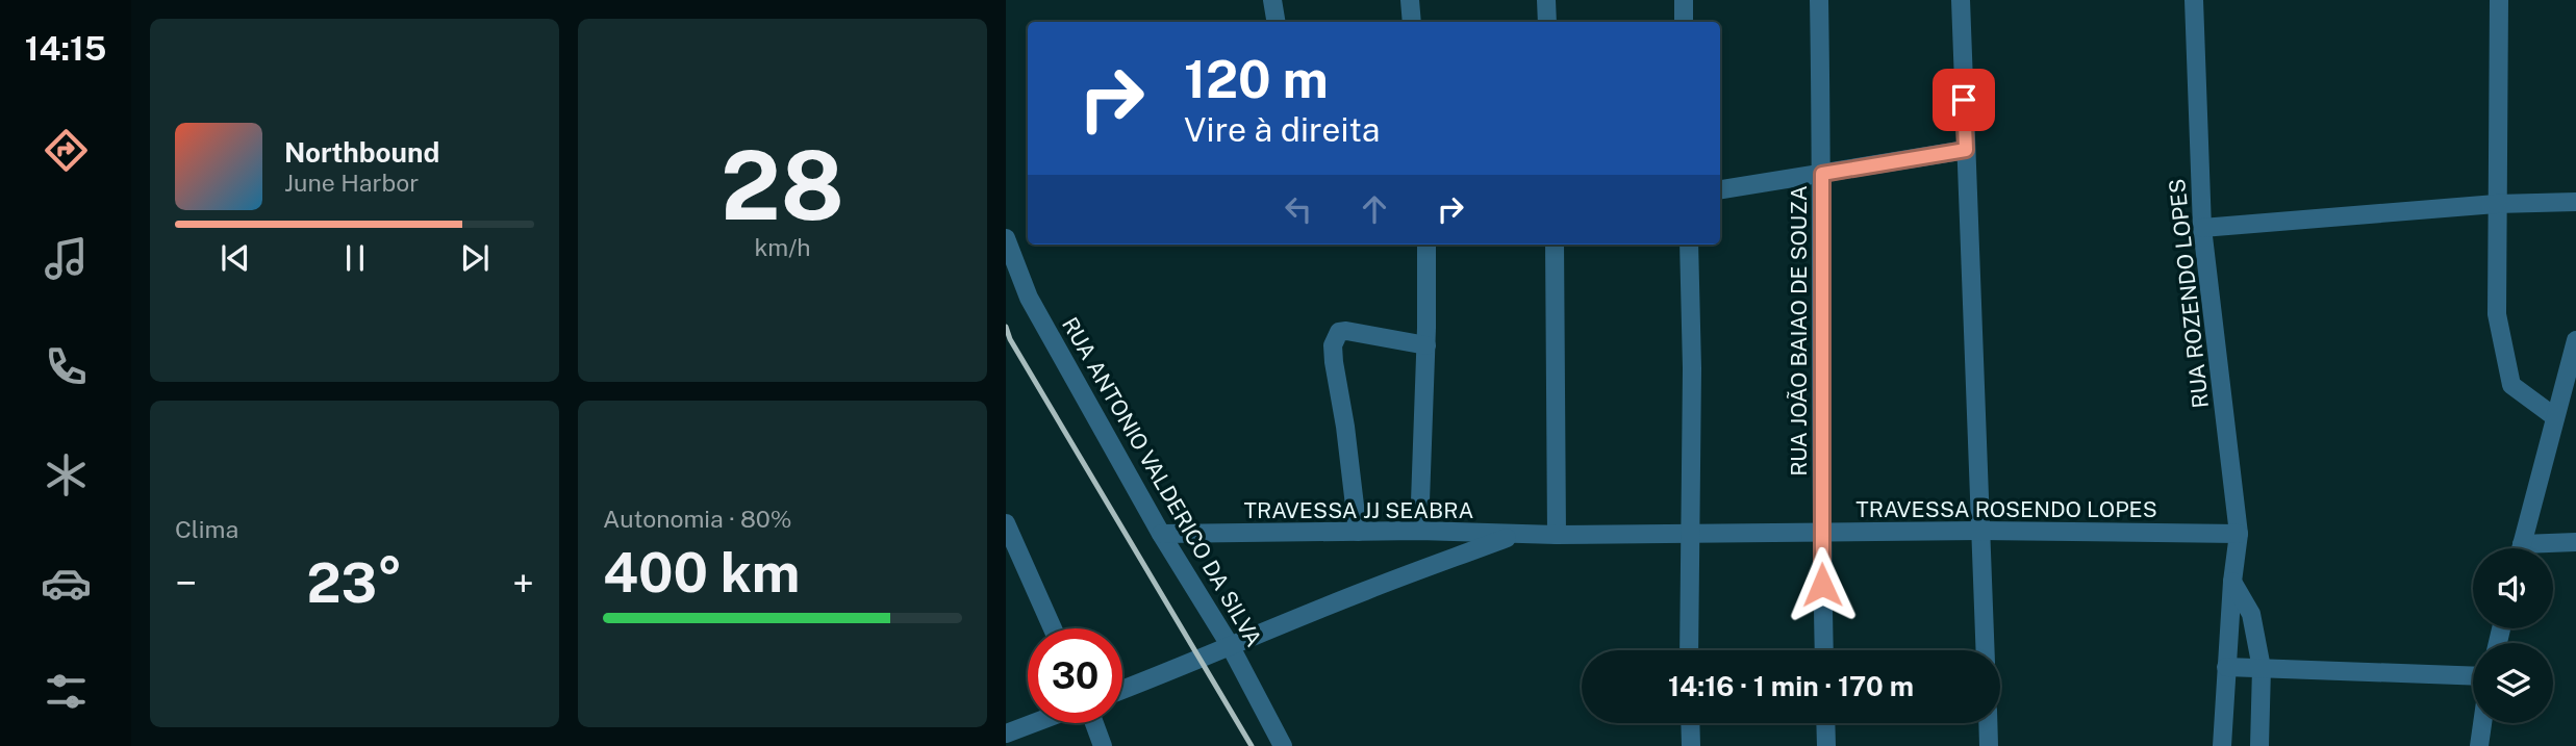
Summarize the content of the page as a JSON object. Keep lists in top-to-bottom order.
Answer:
{
  "streets": {
    "street": [
      "RUA ROZENDO LOPES",
      "RUA JOÃO BAIAO DE SOUZA",
      "RUA ANTONIO VALDERICO DA SILVA",
      "TRAVESSA ROSENDO LOPES",
      "TRAVESSA JJ SEABRA"
    ]
  },
  "crossings": [
    ["RUA ROZENDO LOPES", "TRAVESSA ROSENDO LOPES"],
    ["RUA JOÃO BAIAO DE SOUZA", "TRAVESSA ROSENDO LOPES"],
    ["RUA ANTONIO VALDERICO DA SILVA", "TRAVESSA JJ SEABRA"],
    ["TRAVESSA ROSENDO LOPES", "TRAVESSA JJ SEABRA"]
  ],
  "page": {
    "tabs": "14:15",
    "tile": [
      ["28", "km/h"],
      "Clima",
      ["Autonomia · 80%", "400 km"]
    ],
    "turn": ["120 m", "Vire à direita"],
    "song": ["Northbound", "June Harbor"],
    "heat": ["−", "23°", "+"],
    "limit": "30",
    "trip": "14:16 · 1 min · 170 m"
  }
}
